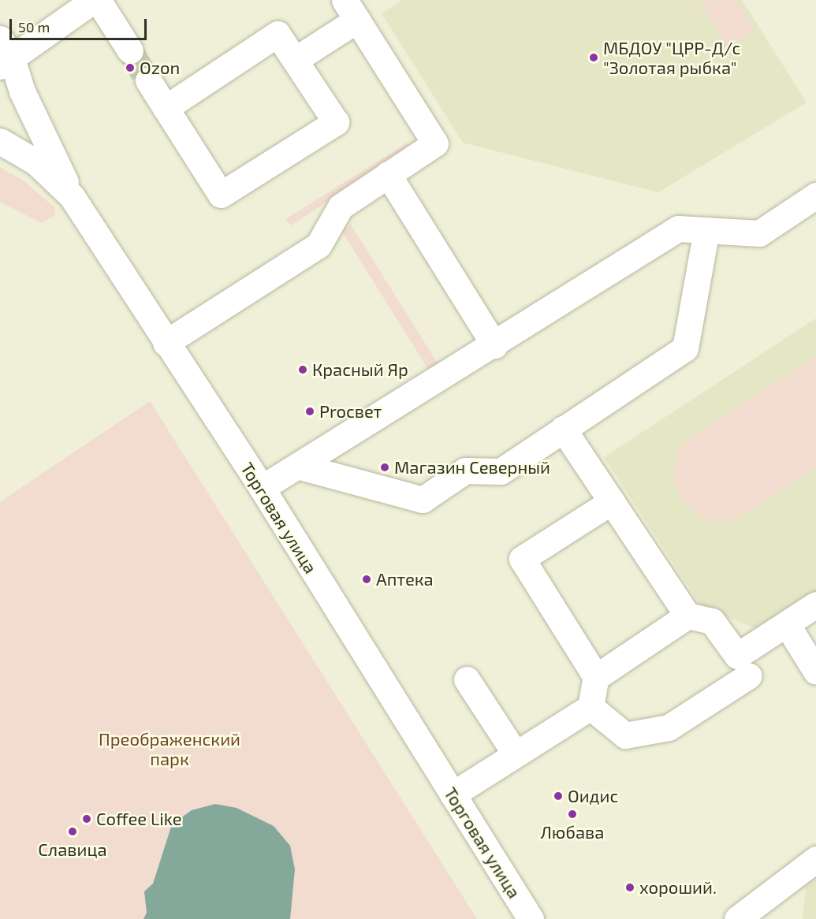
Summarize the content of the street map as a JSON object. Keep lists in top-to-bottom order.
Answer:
{
  "streets": {
    "street": ["Торговая улица"]
  },
  "parks": ["Преображенский парк"],
  "places": [
    "МБДОУ \"ЦРР-Д/с \"Золотая рыбка\"",
    "Ozon",
    "Красный Яр",
    "Proсвет",
    "Магазин Северный",
    "Аптека",
    "Оидис",
    "Любава",
    "Coffee Like",
    "Славица",
    "хороший."
  ],
  "scale_bar": "50 m"
}
